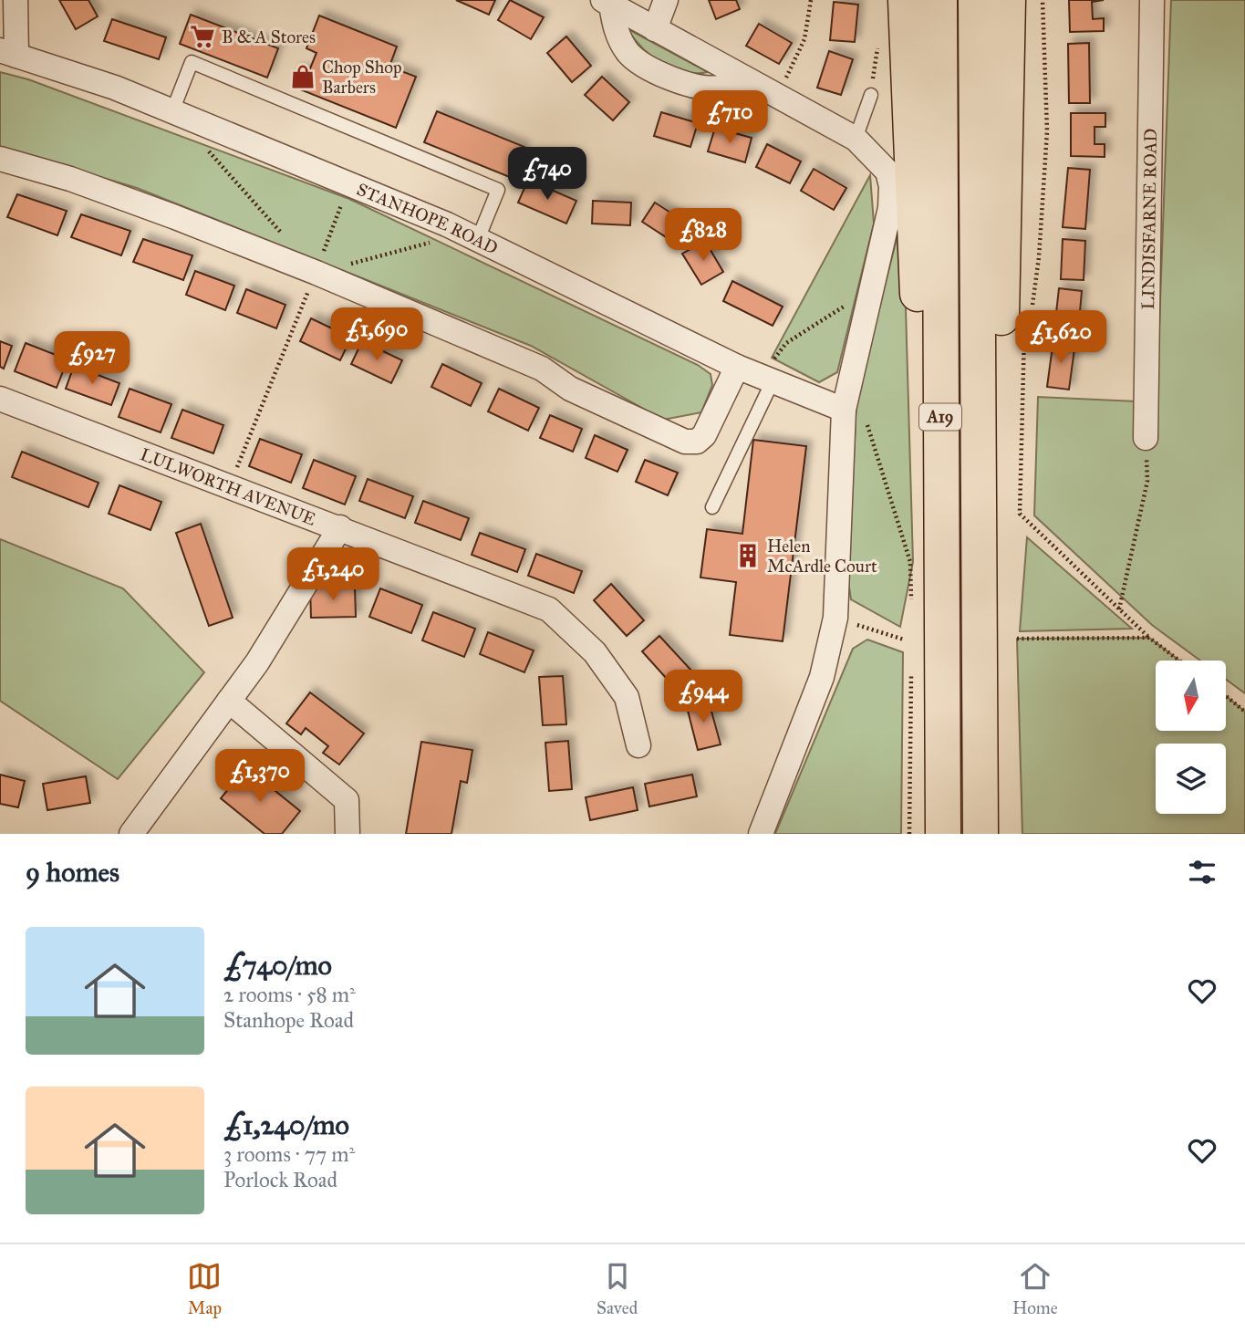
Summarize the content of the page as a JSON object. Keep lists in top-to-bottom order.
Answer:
{
  "streets": {
    "highway": ["A19"],
    "street": ["STANHOPE ROAD", "LINDISFARNE ROAD", "LULWORTH AVENUE"]
  },
  "places": {
    "supermarket": ["B & A Stores"],
    "shop": ["Chop Shop Barbers"],
    "building": ["Helen McArdle Court"]
  },
  "north": "bottom",
  "page": {
    "price": [
      "£710",
      "£740",
      "£828",
      "£1,690",
      "£1,620",
      "£927",
      "£1,240",
      "£944",
      "£1,370"
    ],
    "heading": "9 homes",
    "list": [
      {
        "name": "£740/mo",
        "note": "2 rooms · 58 m² · Stanhope Road"
      },
      {
        "name": "£1,240/mo",
        "note": "3 rooms · 77 m² · Porlock Road"
      }
    ],
    "tabs": ["Map", "Saved", "Home"]
  }
}
